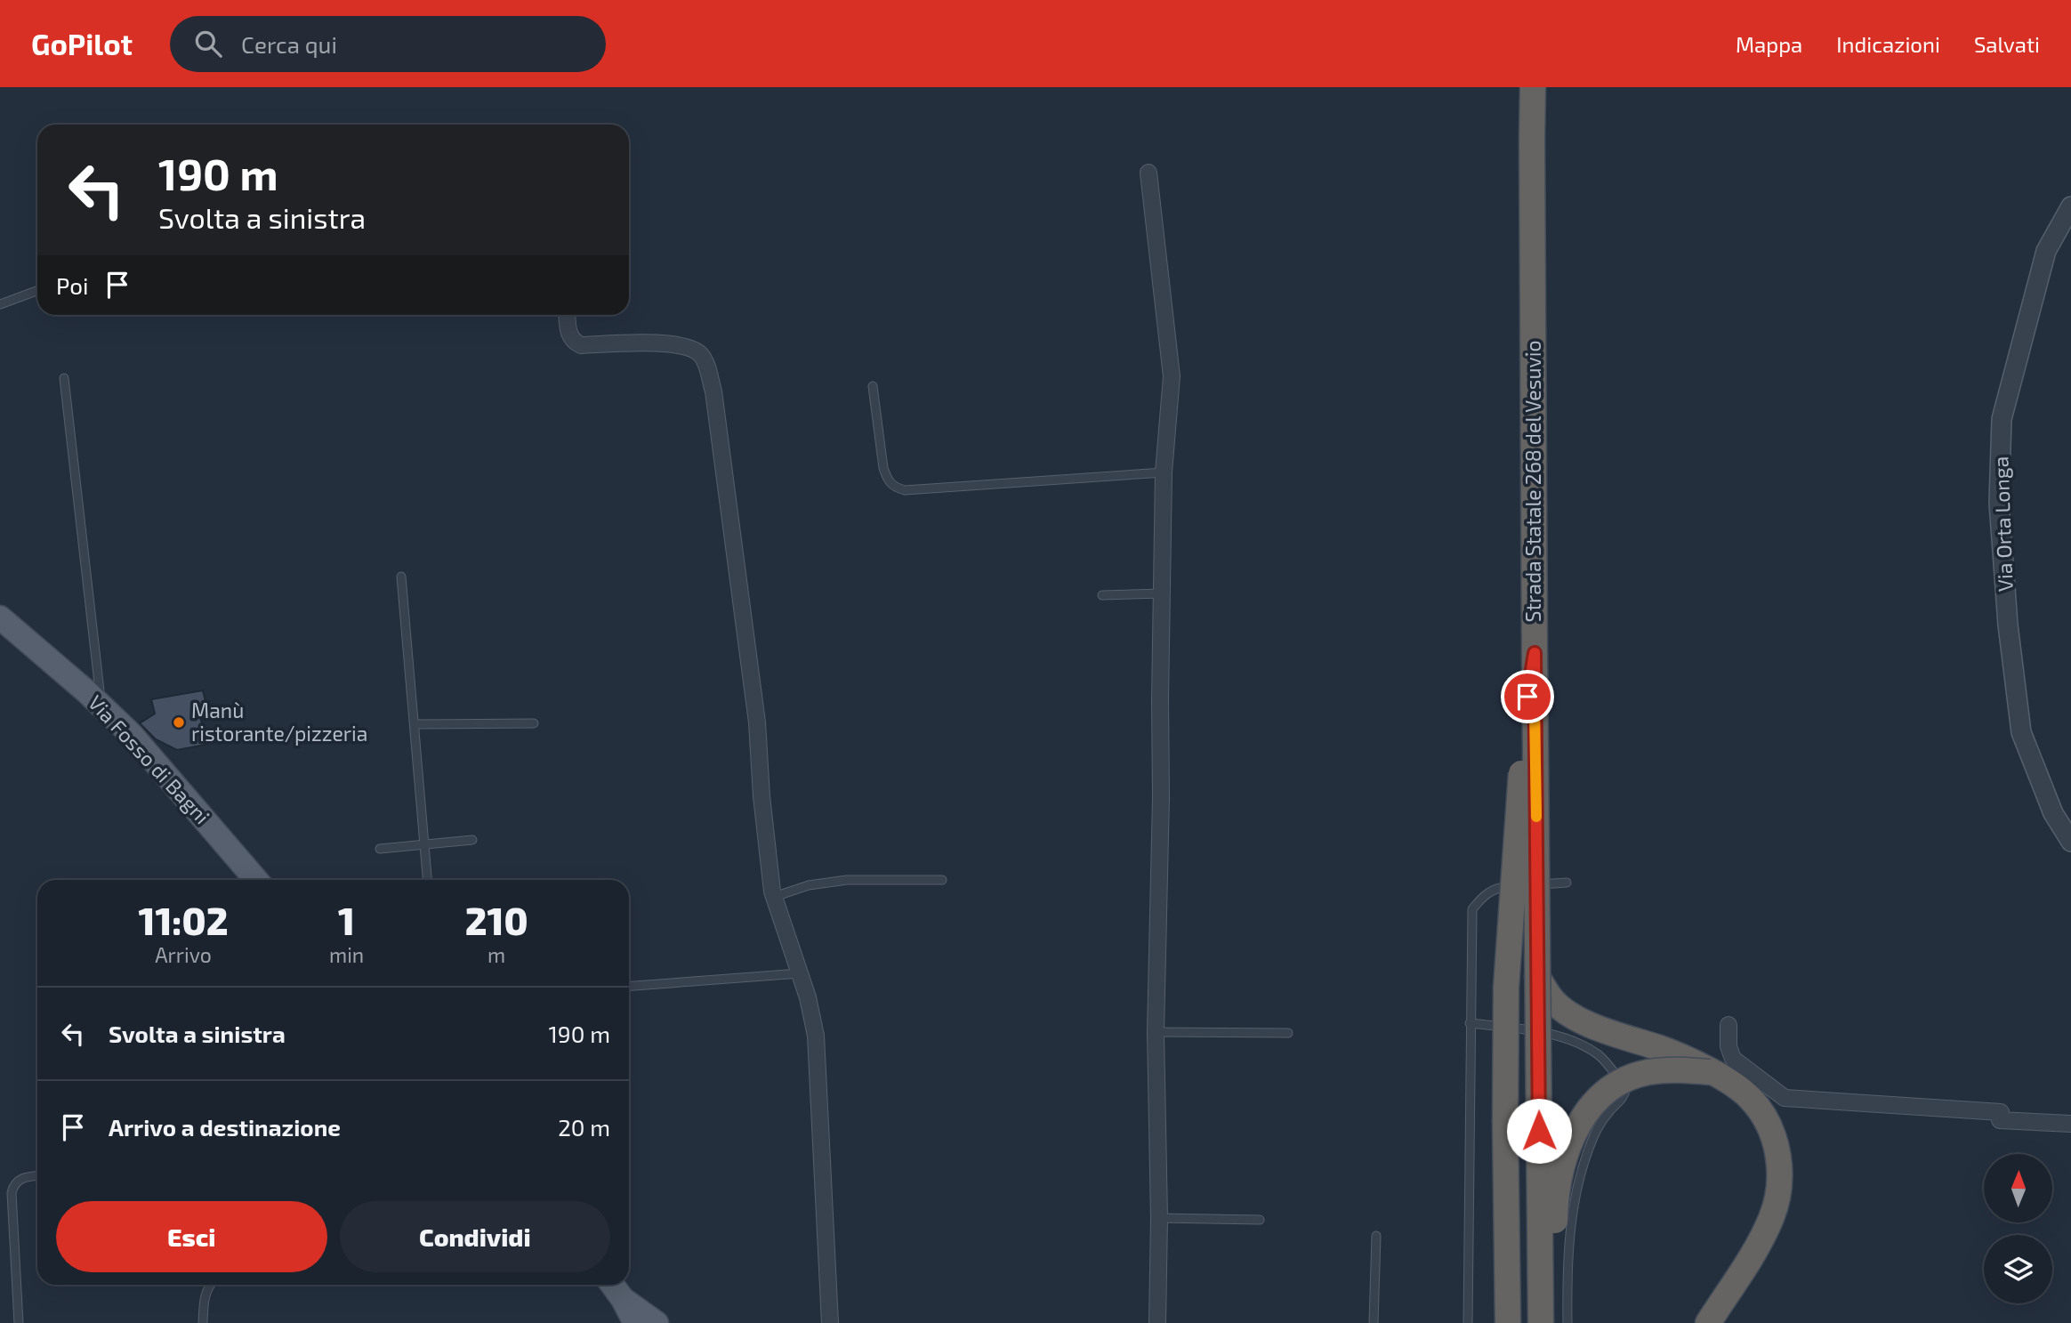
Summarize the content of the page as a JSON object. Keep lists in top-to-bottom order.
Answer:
{
  "streets": {
    "highway": ["Strada Statale 268 del Vesuvio"],
    "main road": ["Via Fosso di Bagni"],
    "street": ["Via Orta Longa"]
  },
  "places": ["Manù ristorante/pizzeria"],
  "north": "top",
  "page": {
    "header": "GoPilot",
    "search": "Cerca qui",
    "nav": ["Mappa", "Indicazioni", "Salvati"],
    "turn": ["190 m", "Svolta a sinistra"],
    "then": "Poi",
    "eta": [
      "11:02",
      "Arrivo",
      "1",
      "min",
      "210",
      "m"
    ],
    "list": [
      {
        "name": "Svolta a sinistra",
        "value": "190 m"
      },
      {
        "name": "Arrivo a destinazione",
        "value": "20 m"
      }
    ],
    "buttons": ["Esci", "Condividi"]
  }
}
